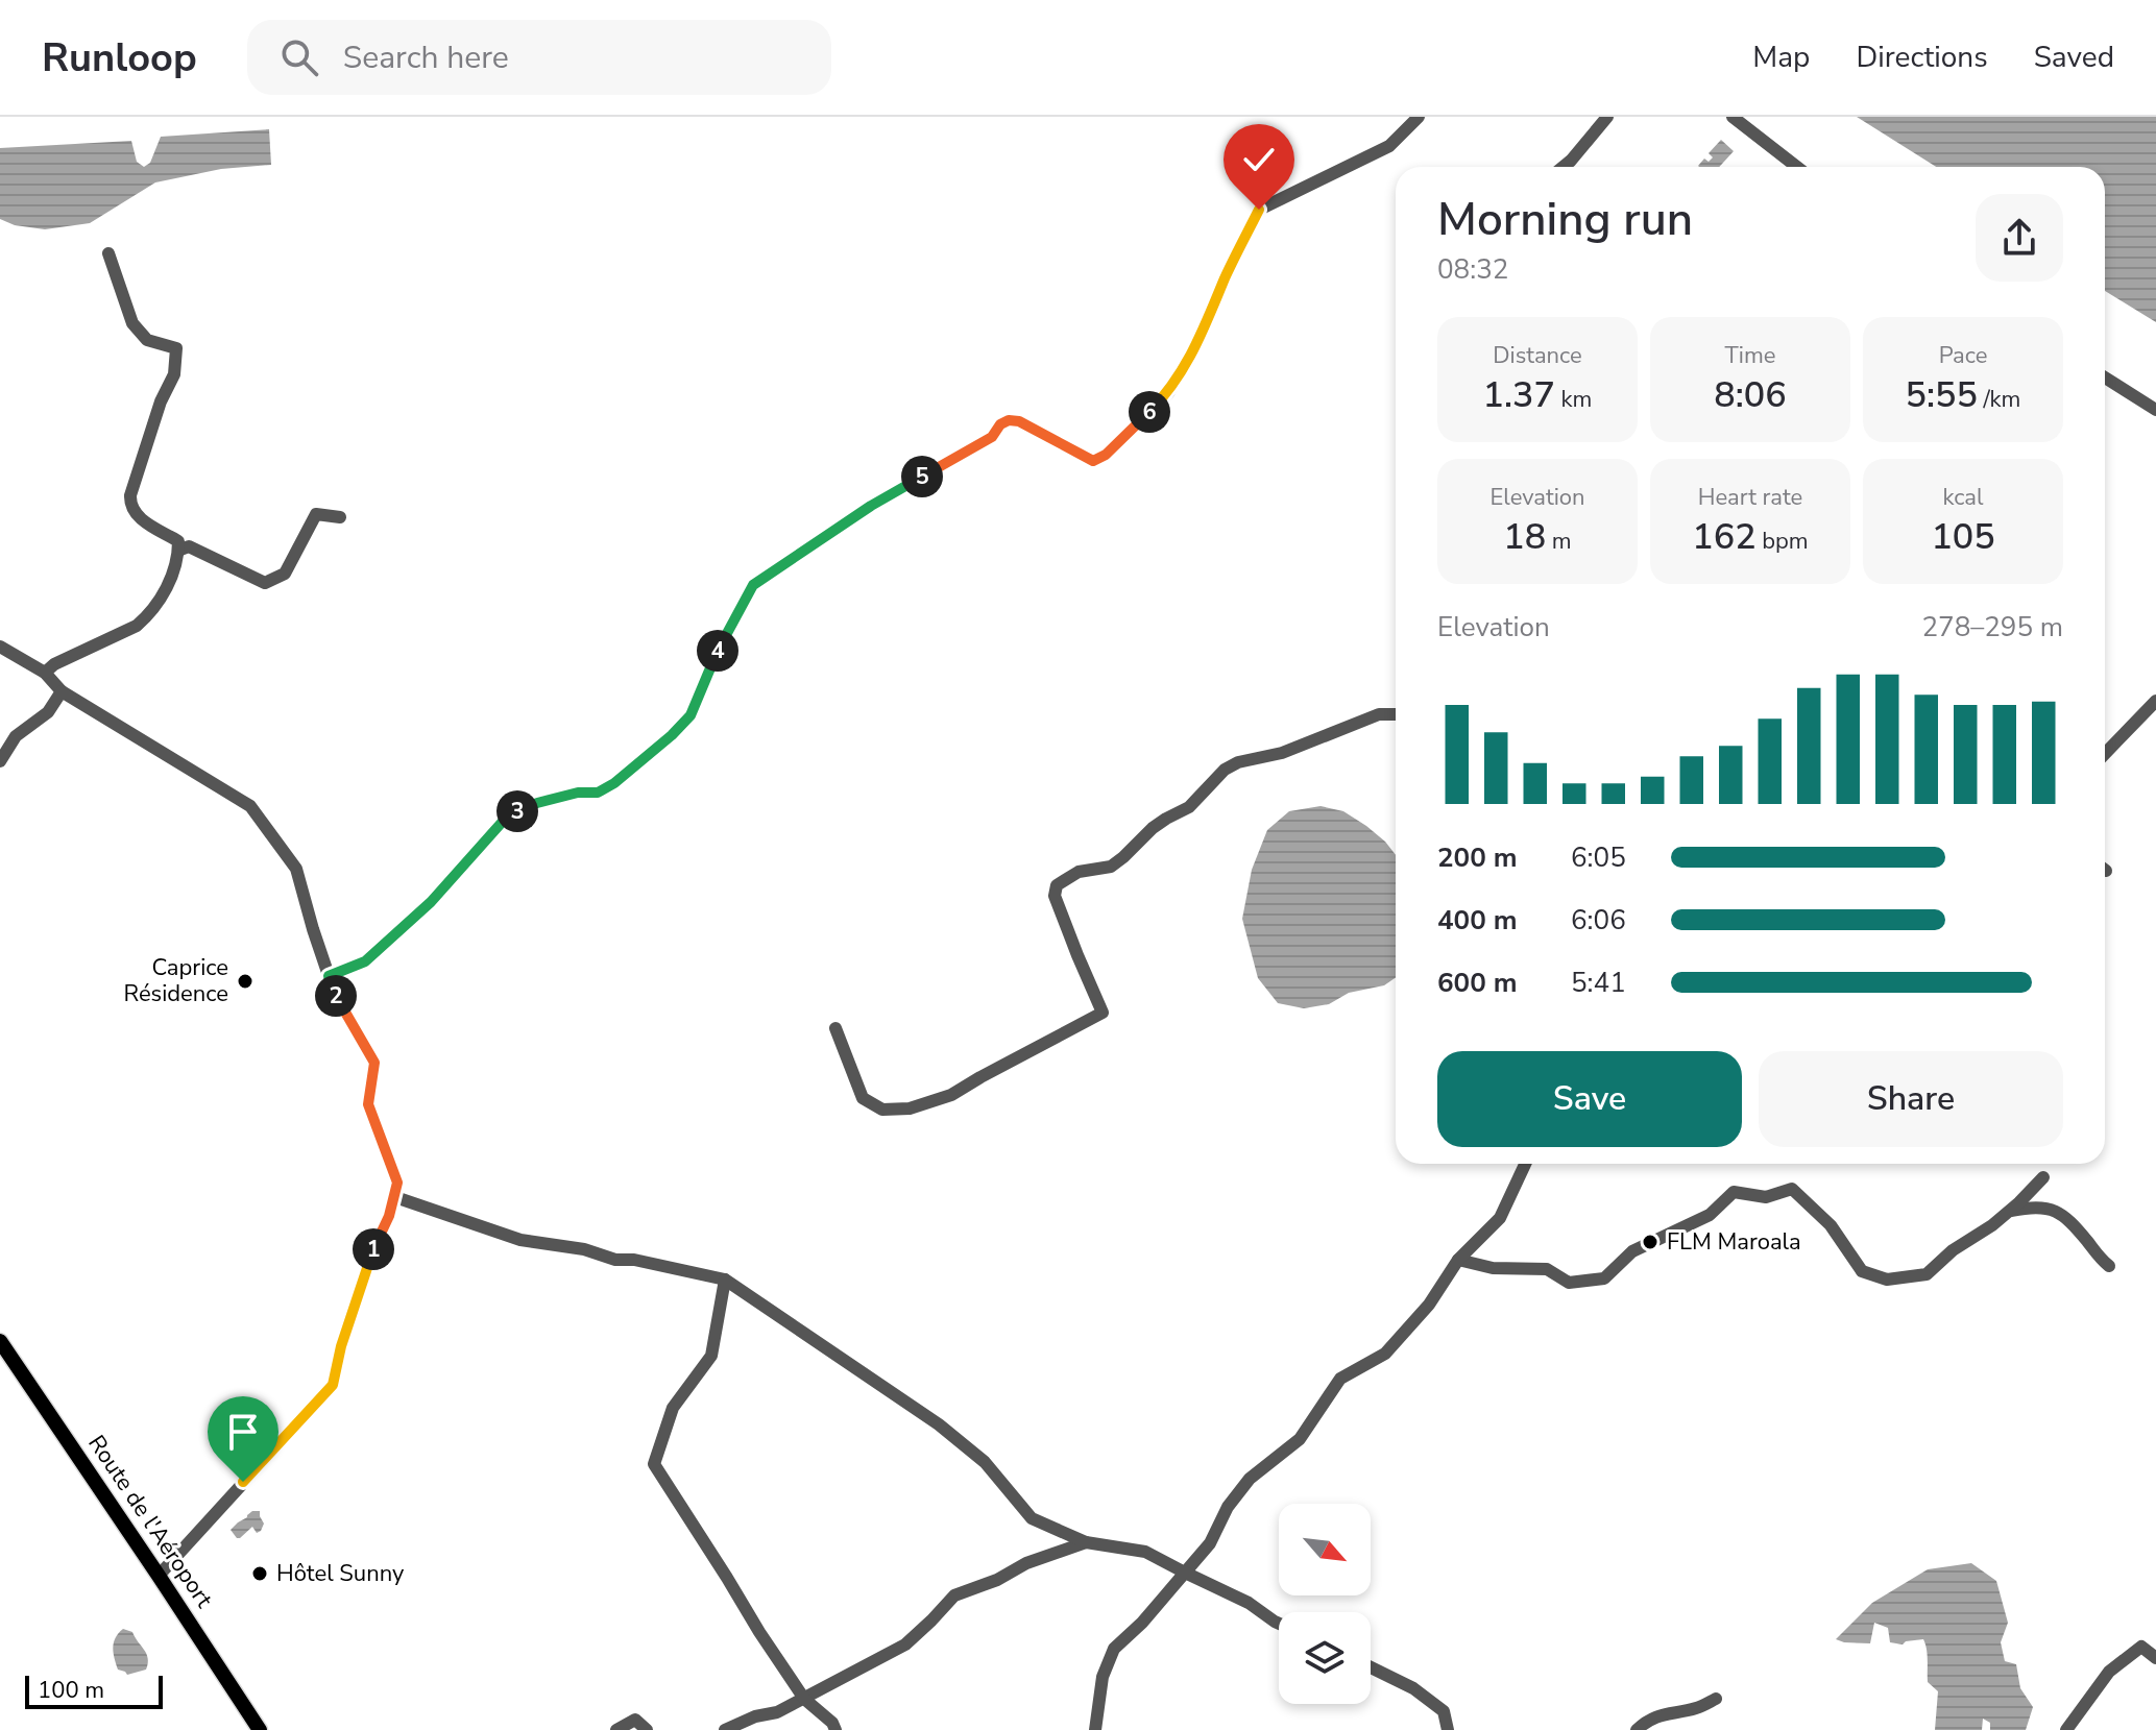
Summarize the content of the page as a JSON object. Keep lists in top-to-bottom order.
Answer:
{
  "streets": {
    "main road": ["Route de l'Aéroport"]
  },
  "places": ["Caprice Résidence", "FLM Maroala", "Hôtel Sunny"],
  "scale_bar": "100 m",
  "north": "bottom right",
  "page": {
    "header": "Runloop",
    "search": "Search here",
    "nav": ["Map", "Directions", "Saved"],
    "heading": ["Morning run", "08:32"],
    "stats": [
      ["Distance", "1.37 km"],
      ["Time", "8:06"],
      ["Pace", "5:55 /km"],
      ["Elevation", "18 m"],
      ["Heart rate", "162 bpm"],
      ["kcal", "105"]
    ],
    "pins": [
      "6",
      "5",
      "4",
      "3",
      "2",
      "1"
    ],
    "chart": ["Elevation", "278–295 m"],
    "list": [
      {
        "name": "200 m",
        "note": "6:05"
      },
      {
        "name": "400 m",
        "note": "6:06"
      },
      {
        "name": "600 m",
        "note": "5:41"
      }
    ],
    "buttons": ["Save", "Share"],
    "scale": "100 m"
  }
}
